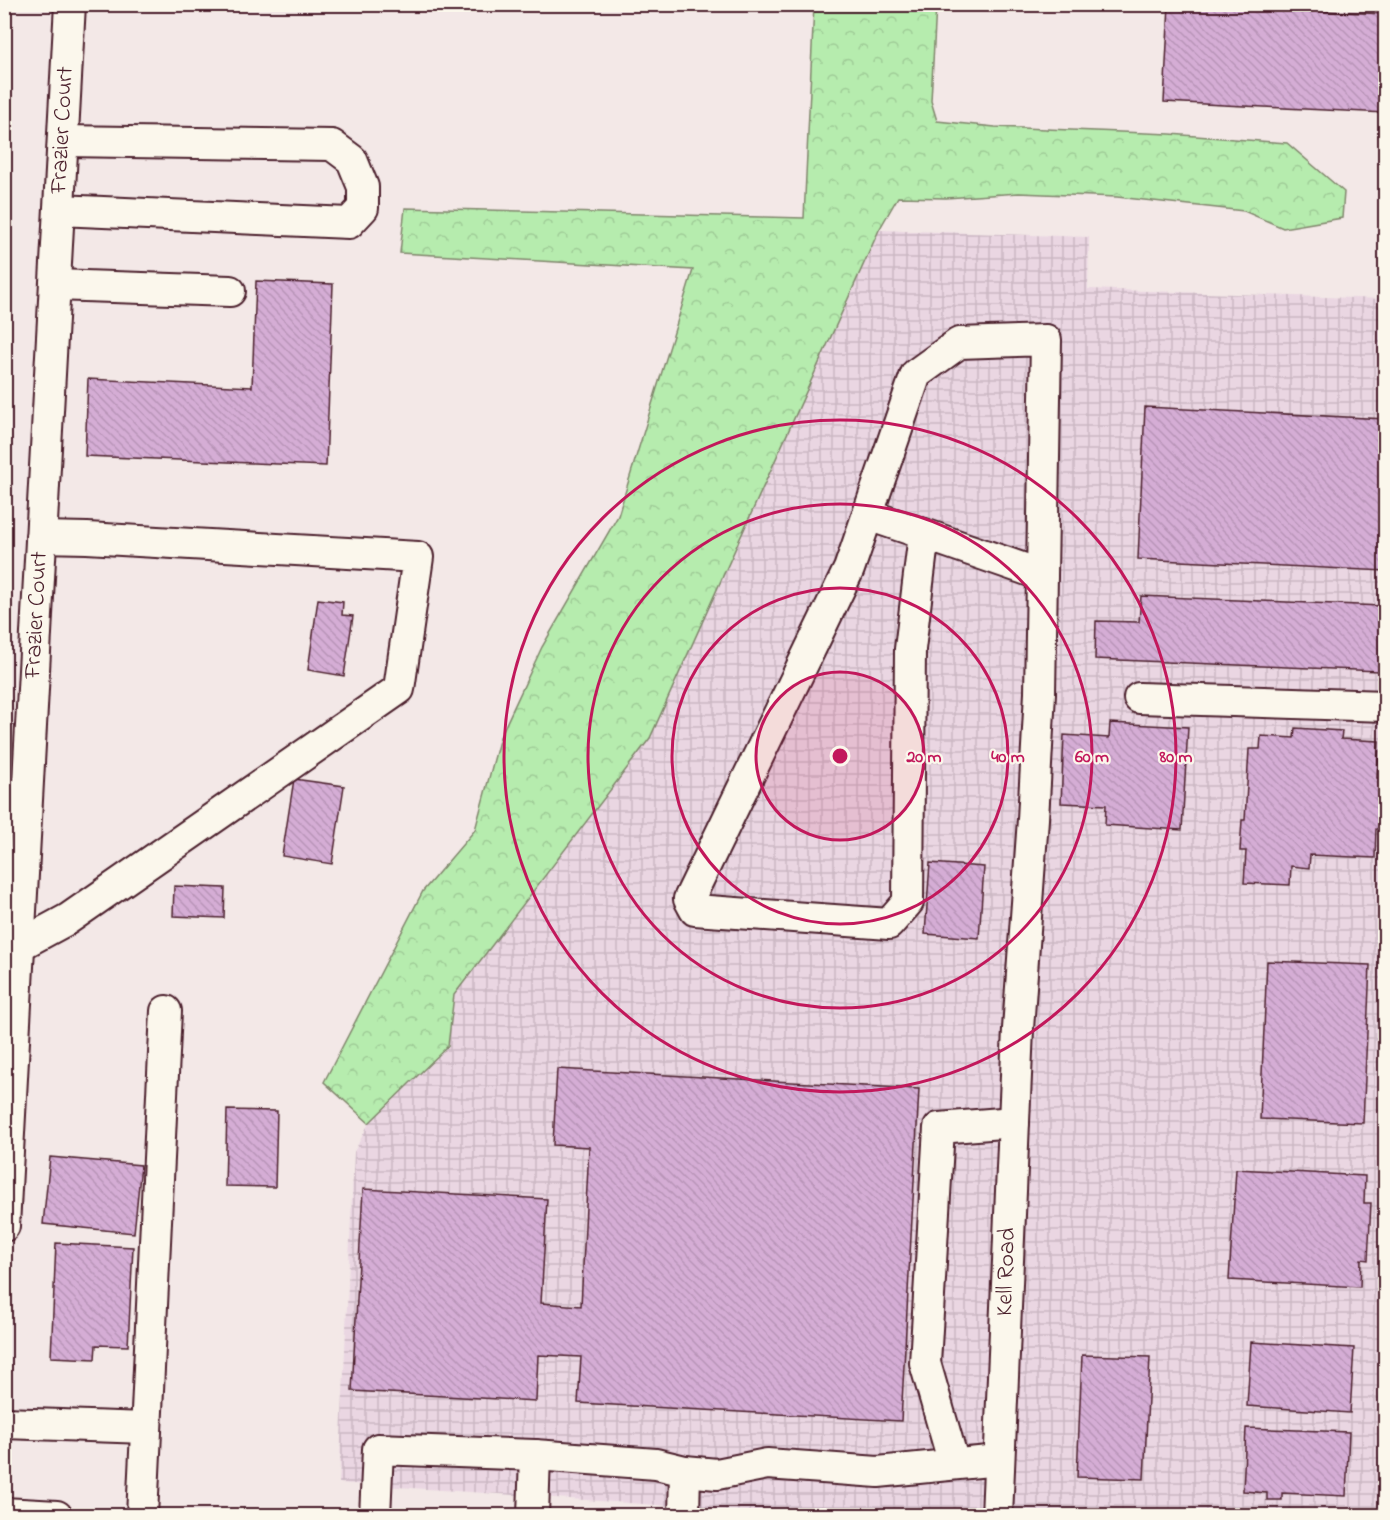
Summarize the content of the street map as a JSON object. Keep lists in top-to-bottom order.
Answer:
{
  "streets": {
    "street": ["Frazier Court", "Kell Road"]
  },
  "rings": [
    "20 m",
    "40 m",
    "60 m",
    "80 m"
  ]
}
